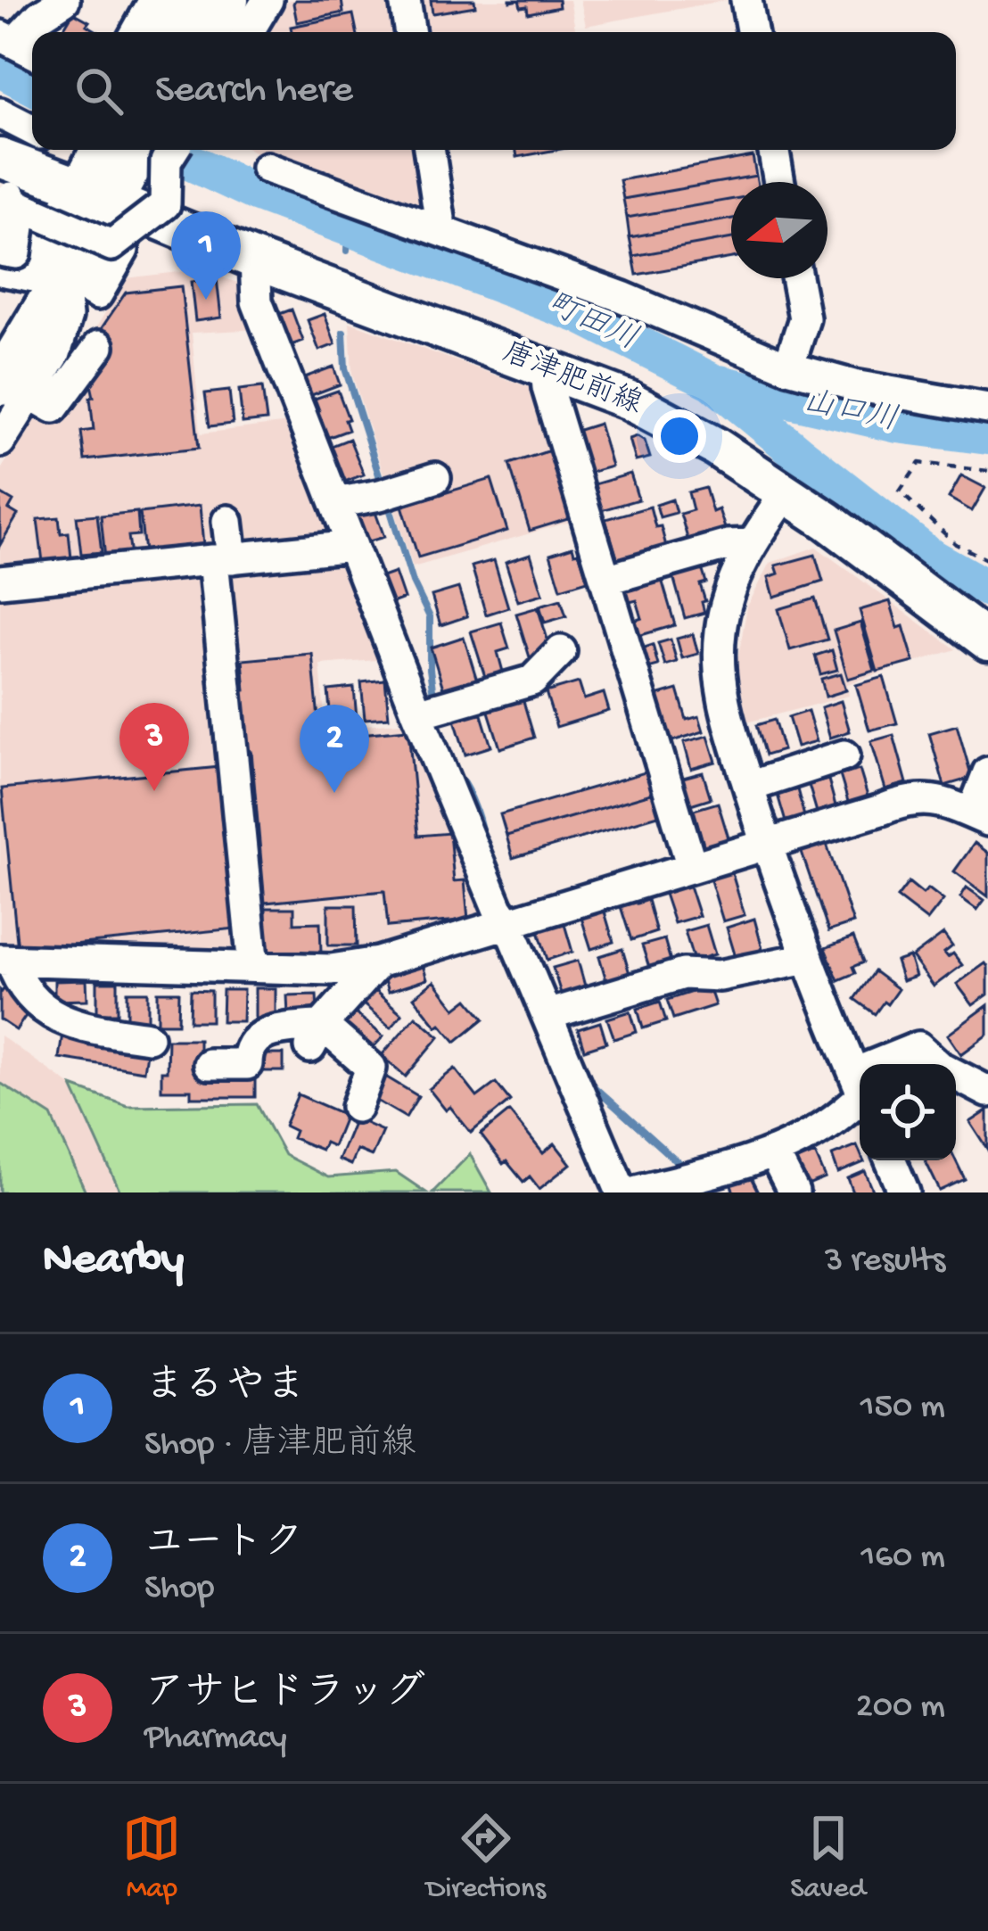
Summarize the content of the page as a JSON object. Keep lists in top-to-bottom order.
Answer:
{
  "streets": {
    "main road": ["唐津肥前線"]
  },
  "water": ["町田川", "山口川"],
  "north": "left",
  "page": {
    "search": "Search here",
    "pins": ["1", "3", "2"],
    "heading": ["Nearby", "3 results"],
    "list": [
      {
        "mark": "1",
        "name": "まるやま",
        "note": "Shop · 唐津肥前線",
        "value": "150 m"
      },
      {
        "mark": "2",
        "name": "ユートク",
        "note": "Shop",
        "value": "160 m"
      },
      {
        "mark": "3",
        "name": "アサヒドラッグ",
        "note": "Pharmacy",
        "value": "200 m"
      }
    ],
    "nav": ["Map", "Directions", "Saved"]
  }
}
